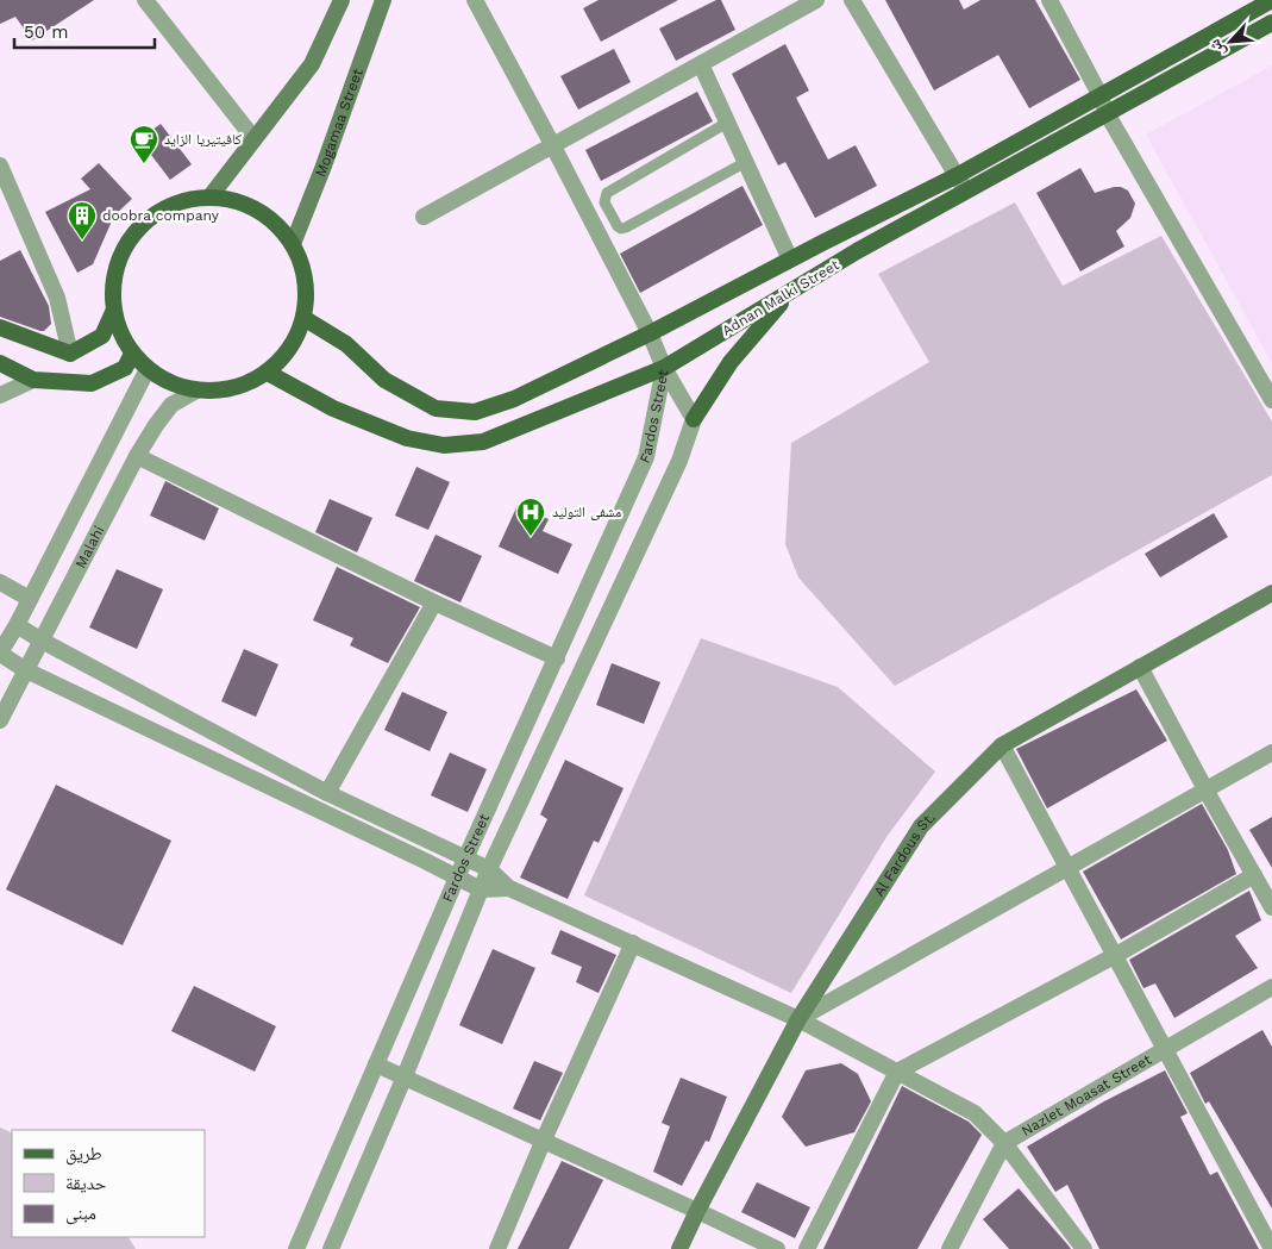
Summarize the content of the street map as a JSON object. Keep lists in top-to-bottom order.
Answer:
{
  "streets": {
    "main road": ["Mogamaa Street", "Adnan Malki Street", "Al Fardous St."],
    "street": ["Fardos Street", "Malahi", "Nazlet Moasat Street"]
  },
  "crossings": [
    ["Mogamaa Street", "Adnan Malki Street"],
    ["Mogamaa Street", "Malahi"],
    ["Adnan Malki Street", "Fardos Street"],
    ["Adnan Malki Street", "Malahi"]
  ],
  "places": {
    "cafe": ["كافيتيريا الزايد"],
    "building": ["doobra company"],
    "hospital": ["مشفى التوليد"]
  },
  "legend": ["طريق", "حديقة", "مبنى"],
  "scale_bar": "50 m",
  "north": "bottom left"
}
